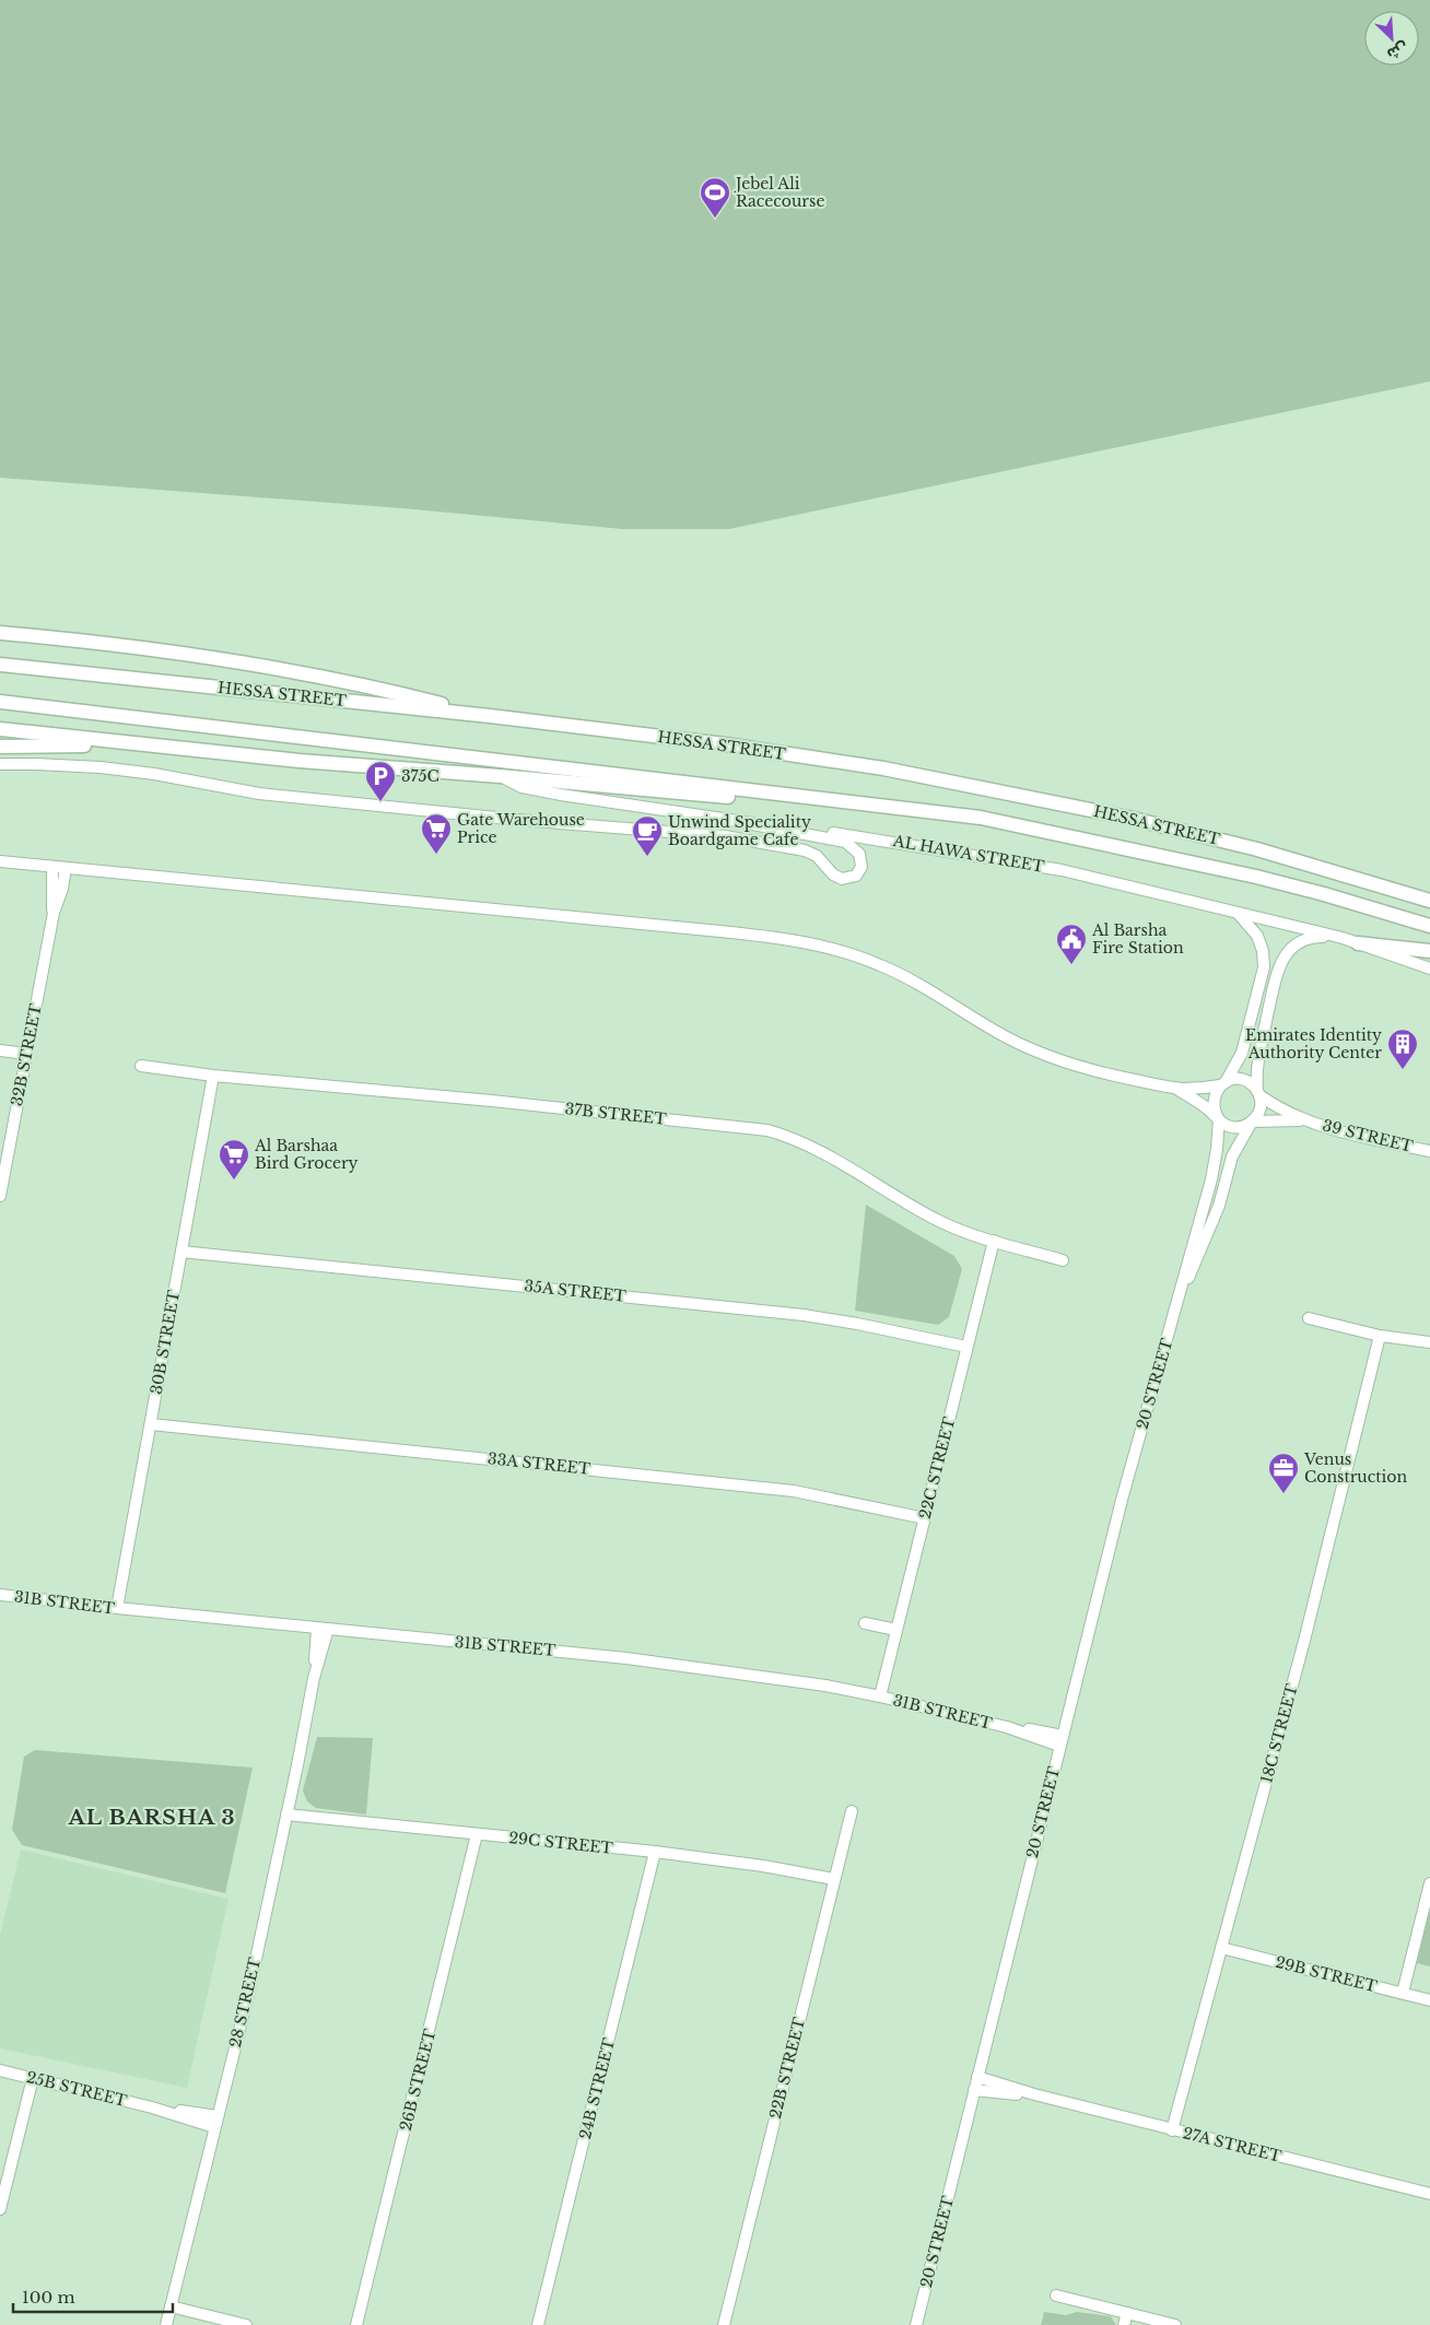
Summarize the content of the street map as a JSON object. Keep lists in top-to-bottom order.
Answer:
{
  "streets": {
    "main road": ["HESSA STREET"],
    "street": [
      "AL HAWA STREET",
      "32B STREET",
      "37B STREET",
      "39 STREET",
      "35A STREET",
      "30B STREET",
      "20 STREET",
      "33A STREET",
      "22C STREET",
      "31B STREET",
      "18C STREET",
      "29C STREET",
      "29B STREET",
      "28 STREET",
      "22B STREET",
      "26B STREET",
      "25B STREET",
      "24B STREET",
      "27A STREET"
    ]
  },
  "crossings": [
    ["HESSA STREET", "AL HAWA STREET"],
    ["37B STREET", "30B STREET"],
    ["37B STREET", "22C STREET"],
    ["39 STREET", "20 STREET"],
    ["35A STREET", "30B STREET"],
    ["35A STREET", "22C STREET"],
    ["30B STREET", "33A STREET"],
    ["30B STREET", "31B STREET"],
    ["20 STREET", "31B STREET"],
    ["20 STREET", "27A STREET"],
    ["33A STREET", "22C STREET"],
    ["22C STREET", "31B STREET"],
    ["31B STREET", "28 STREET"],
    ["18C STREET", "29B STREET"],
    ["18C STREET", "27A STREET"],
    ["29C STREET", "28 STREET"],
    ["29C STREET", "22B STREET"],
    ["29C STREET", "26B STREET"],
    ["29C STREET", "24B STREET"],
    ["28 STREET", "25B STREET"]
  ],
  "districts": ["AL BARSHA 3"],
  "places": {
    "sports": ["Jebel Ali Racecourse"],
    "parking": ["375C"],
    "supermarket": ["Gate Warehouse Price", "Al Barshaa Bird Grocery"],
    "cafe": ["Unwind Speciality Boardgame Cafe"],
    "public building": ["Al Barsha Fire Station"],
    "building": ["Emirates Identity Authority Center"],
    "office": ["Venus Construction"]
  },
  "scale_bar": "100 m",
  "north": "bottom right"
}
